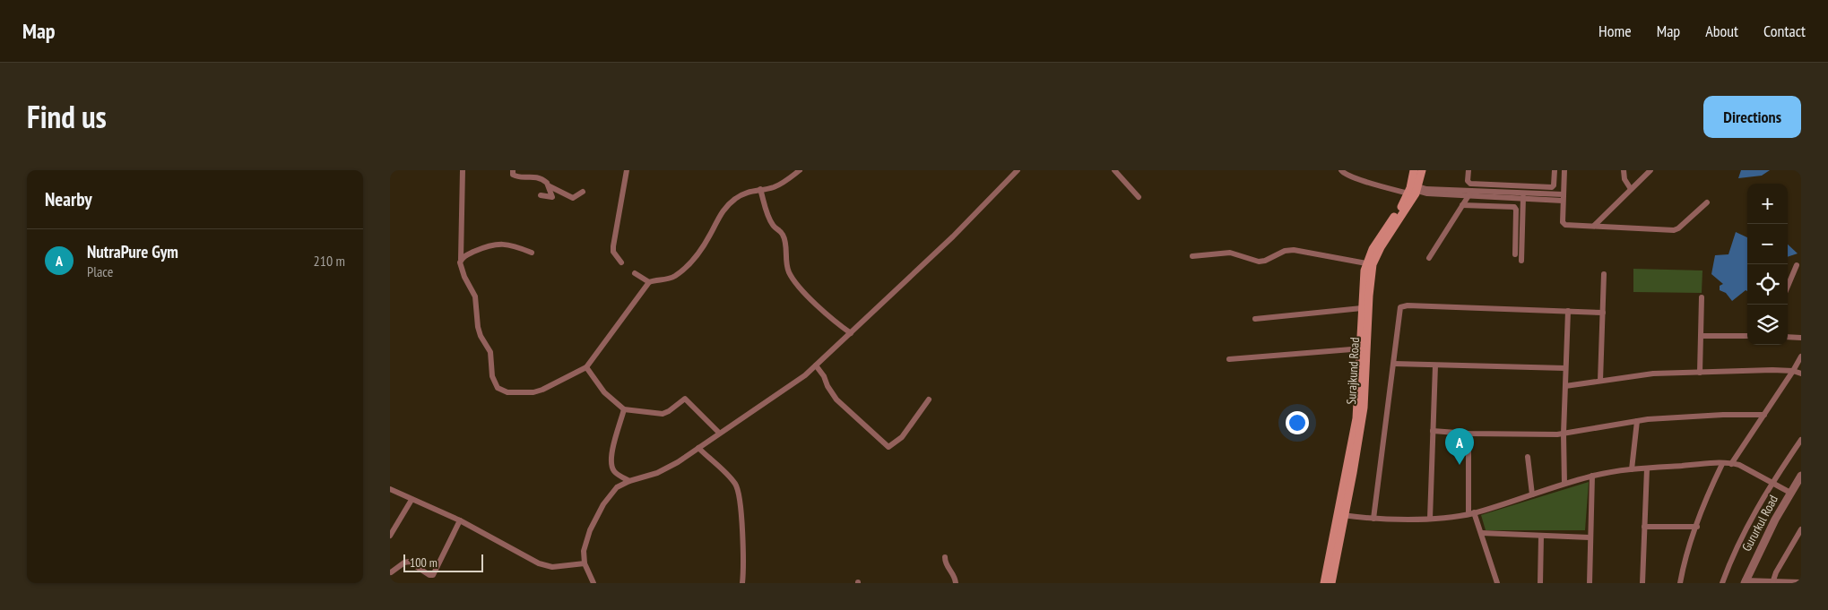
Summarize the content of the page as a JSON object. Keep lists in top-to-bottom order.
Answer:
{
  "streets": {
    "main road": ["Surajkund Road"],
    "street": ["Gururkul Road"]
  },
  "scale_bar": "100 m",
  "page": {
    "header": "Map",
    "nav": [
      "Home",
      "Map",
      "About",
      "Contact"
    ],
    "title": "Find us",
    "buttons": "Directions",
    "heading": "Nearby",
    "map_buttons": ["+", "−"],
    "list": [
      {
        "mark": "A",
        "name": "NutraPure Gym",
        "note": "Place",
        "value": "210 m"
      }
    ],
    "pins": "A",
    "scale": "100 m"
  }
}
